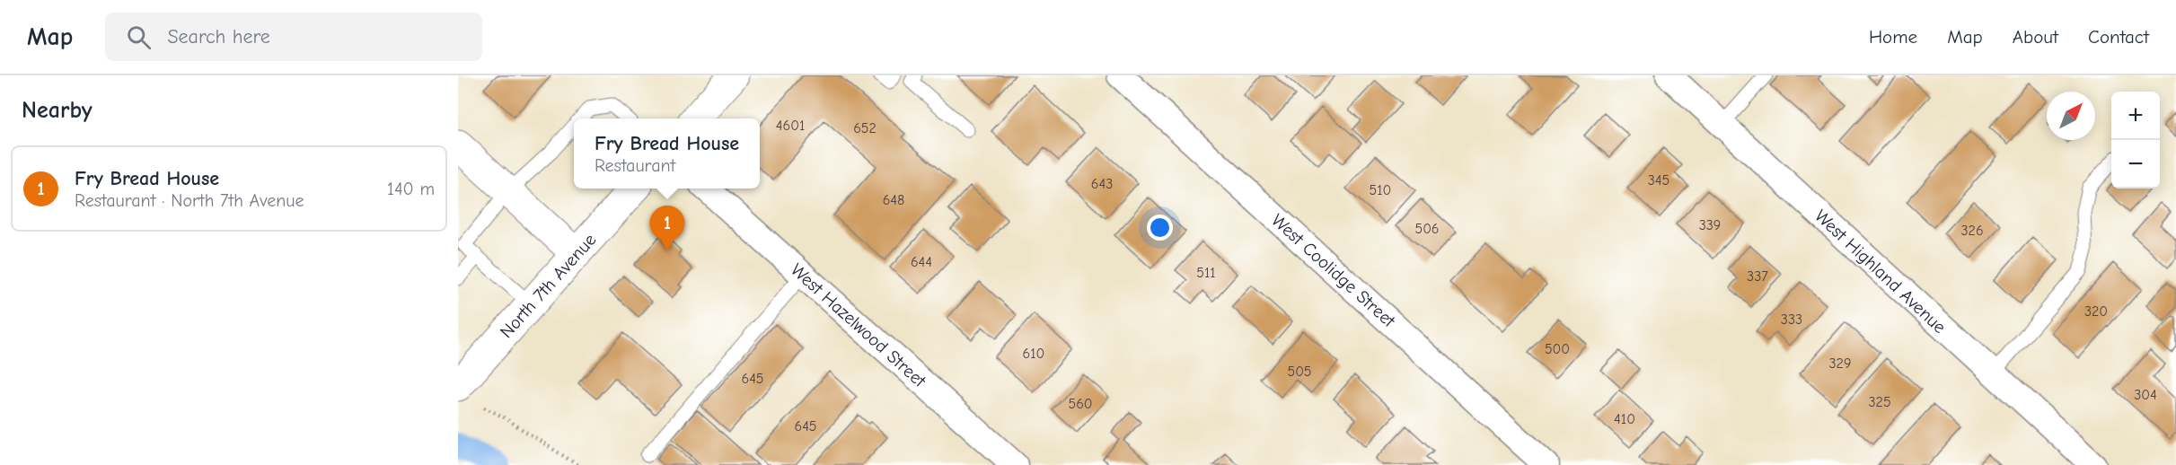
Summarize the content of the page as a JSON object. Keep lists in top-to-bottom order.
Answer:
{
  "streets": {
    "main road": ["North 7th Avenue"],
    "street": ["West Coolidge Street", "West Highland Avenue", "West Hazelwood Street"]
  },
  "house_numbers": [
    "4601",
    "652",
    "345",
    "643",
    "510",
    "648",
    "339",
    "506",
    "326",
    "644",
    "511",
    "337",
    "320",
    "333",
    "500",
    "610",
    "329",
    "505",
    "645",
    "304",
    "325",
    "560",
    "410",
    "645"
  ],
  "north": "top right",
  "page": {
    "header": "Map",
    "search": "Search here",
    "nav": [
      "Home",
      "Map",
      "About",
      "Contact"
    ],
    "heading": "Nearby",
    "map_buttons": ["+", "−"],
    "popup": ["Fry Bread House", "Restaurant"],
    "list": [
      {
        "mark": "1",
        "name": "Fry Bread House",
        "note": "Restaurant · North 7th Avenue",
        "value": "140 m"
      }
    ],
    "pins": "1"
  }
}
